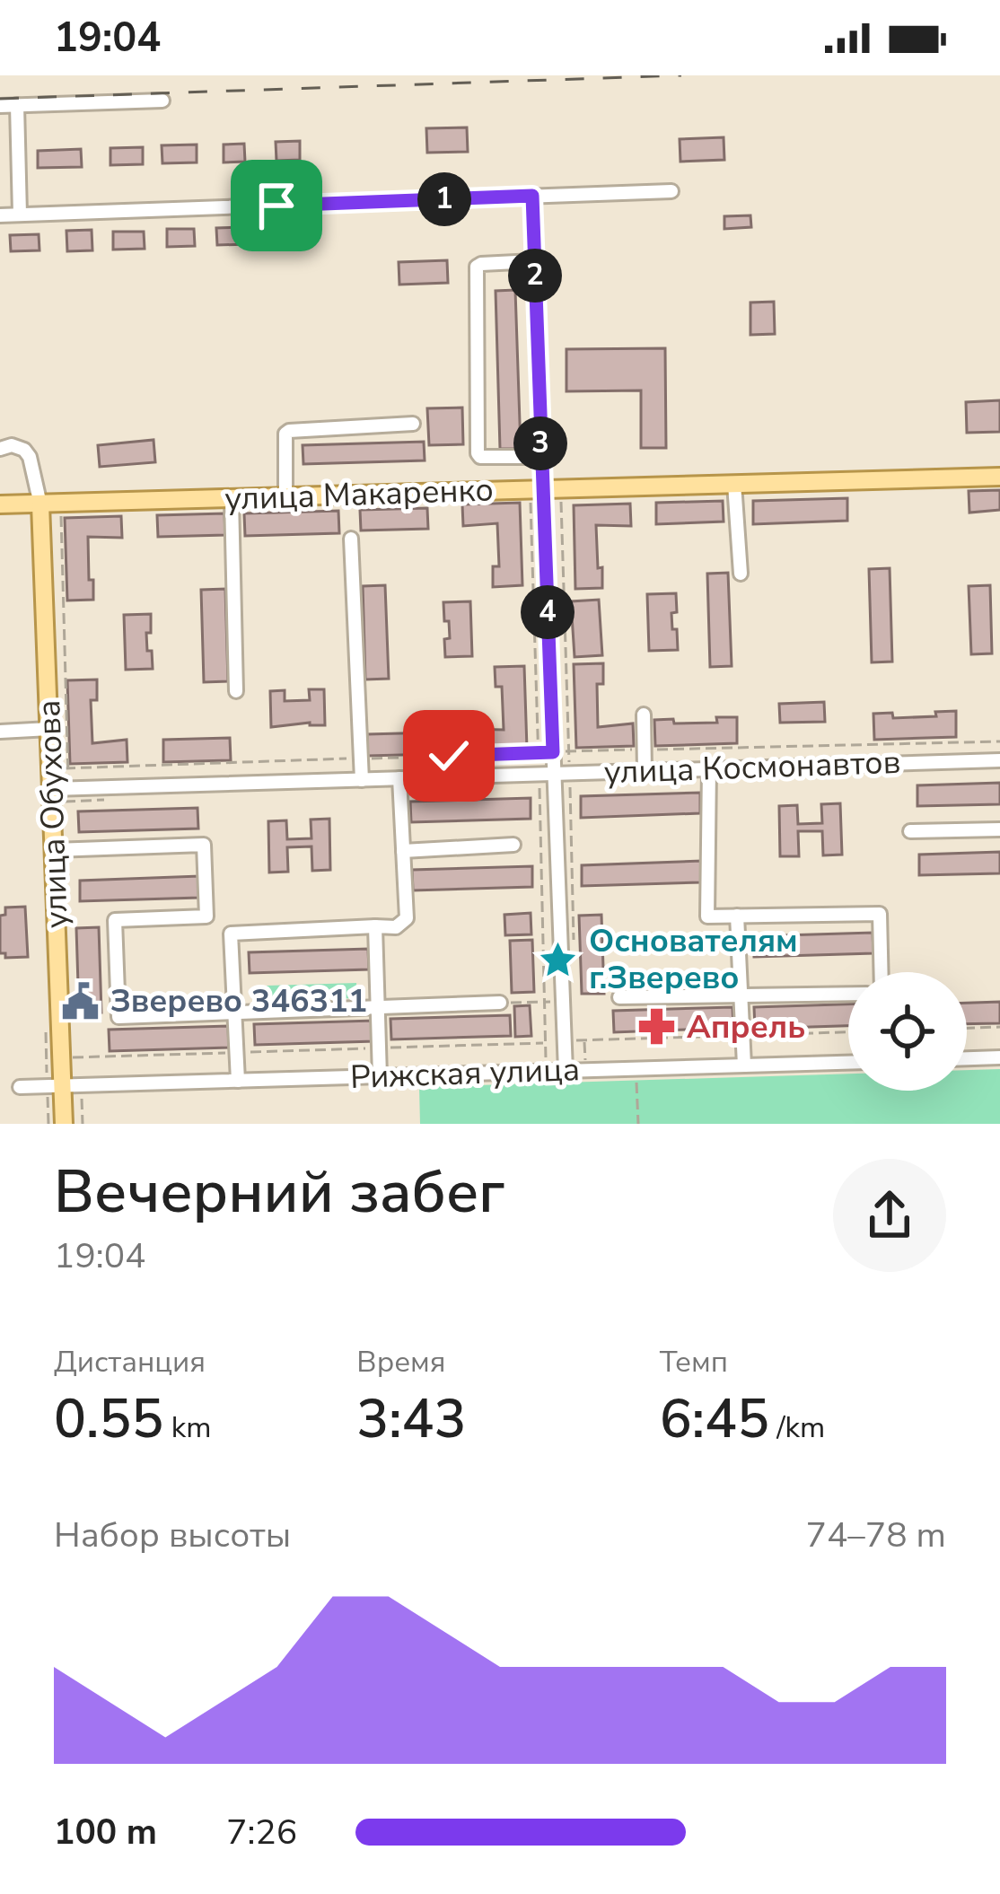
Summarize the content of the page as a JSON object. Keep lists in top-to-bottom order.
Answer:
{
  "streets": {
    "main road": ["улица Макаренко", "улица Обухова"],
    "street": ["улица Космонавтов", "Рижская улица"]
  },
  "crossings": [
    ["улица Макаренко", "улица Обухова"],
    ["улица Космонавтов", "улица Обухова"],
    ["улица Обухова", "Рижская улица"]
  ],
  "places": {
    "place": ["Основателям г.Зверево"],
    "public building": ["Зверево 346311"],
    "pharmacy": ["Апрель"]
  },
  "page": {
    "status": "19:04",
    "pins": [
      "1",
      "2",
      "3",
      "4"
    ],
    "heading": ["Вечерний забег", "19:04"],
    "stats": [
      ["Дистанция", "0.55 km"],
      ["Время", "3:43"],
      ["Темп", "6:45 /km"]
    ],
    "chart": ["Набор высоты", "74–78 m"],
    "list": [
      {
        "name": "100 m",
        "note": "7:26"
      }
    ]
  }
}
